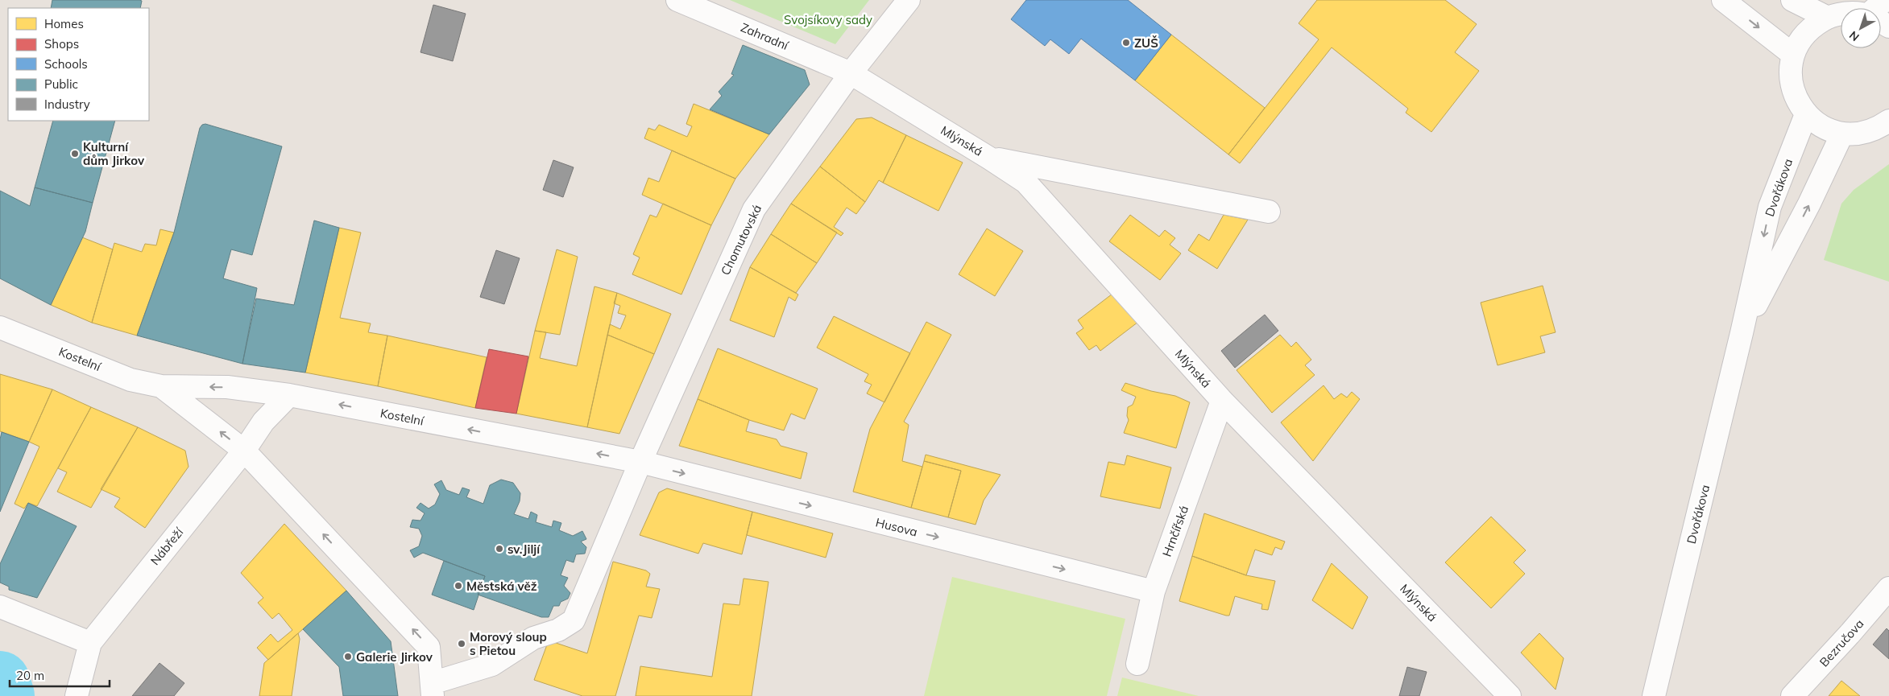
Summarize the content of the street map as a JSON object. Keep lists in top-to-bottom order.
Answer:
{
  "streets": {
    "street": [
      "Zahradní",
      "Mlýnská",
      "Dvořákova",
      "Chomutovská",
      "Kostelní",
      "Husova",
      "Hrnčířská",
      "Nábřeží",
      "Bezručova"
    ]
  },
  "crossings": [
    ["Zahradní", "Mlýnská"],
    ["Zahradní", "Chomutovská"],
    ["Mlýnská", "Chomutovská"],
    ["Mlýnská", "Hrnčířská"],
    ["Chomutovská", "Kostelní"],
    ["Chomutovská", "Husova"],
    ["Kostelní", "Husova"],
    ["Kostelní", "Nábřeží"],
    ["Husova", "Hrnčířská"]
  ],
  "one_way": ["Kostelní", "Husova"],
  "parks": ["Svojsíkovy sady"],
  "places": [
    "ZUŠ",
    "Kulturní dům Jirkov",
    "sv.Jiljí",
    "Městská věž",
    "Morový sloup s Pietou",
    "Galerie Jirkov"
  ],
  "legend": [
    "Homes",
    "Shops",
    "Schools",
    "Public",
    "Industry"
  ],
  "scale_bar": "20 m",
  "north": "bottom left"
}
